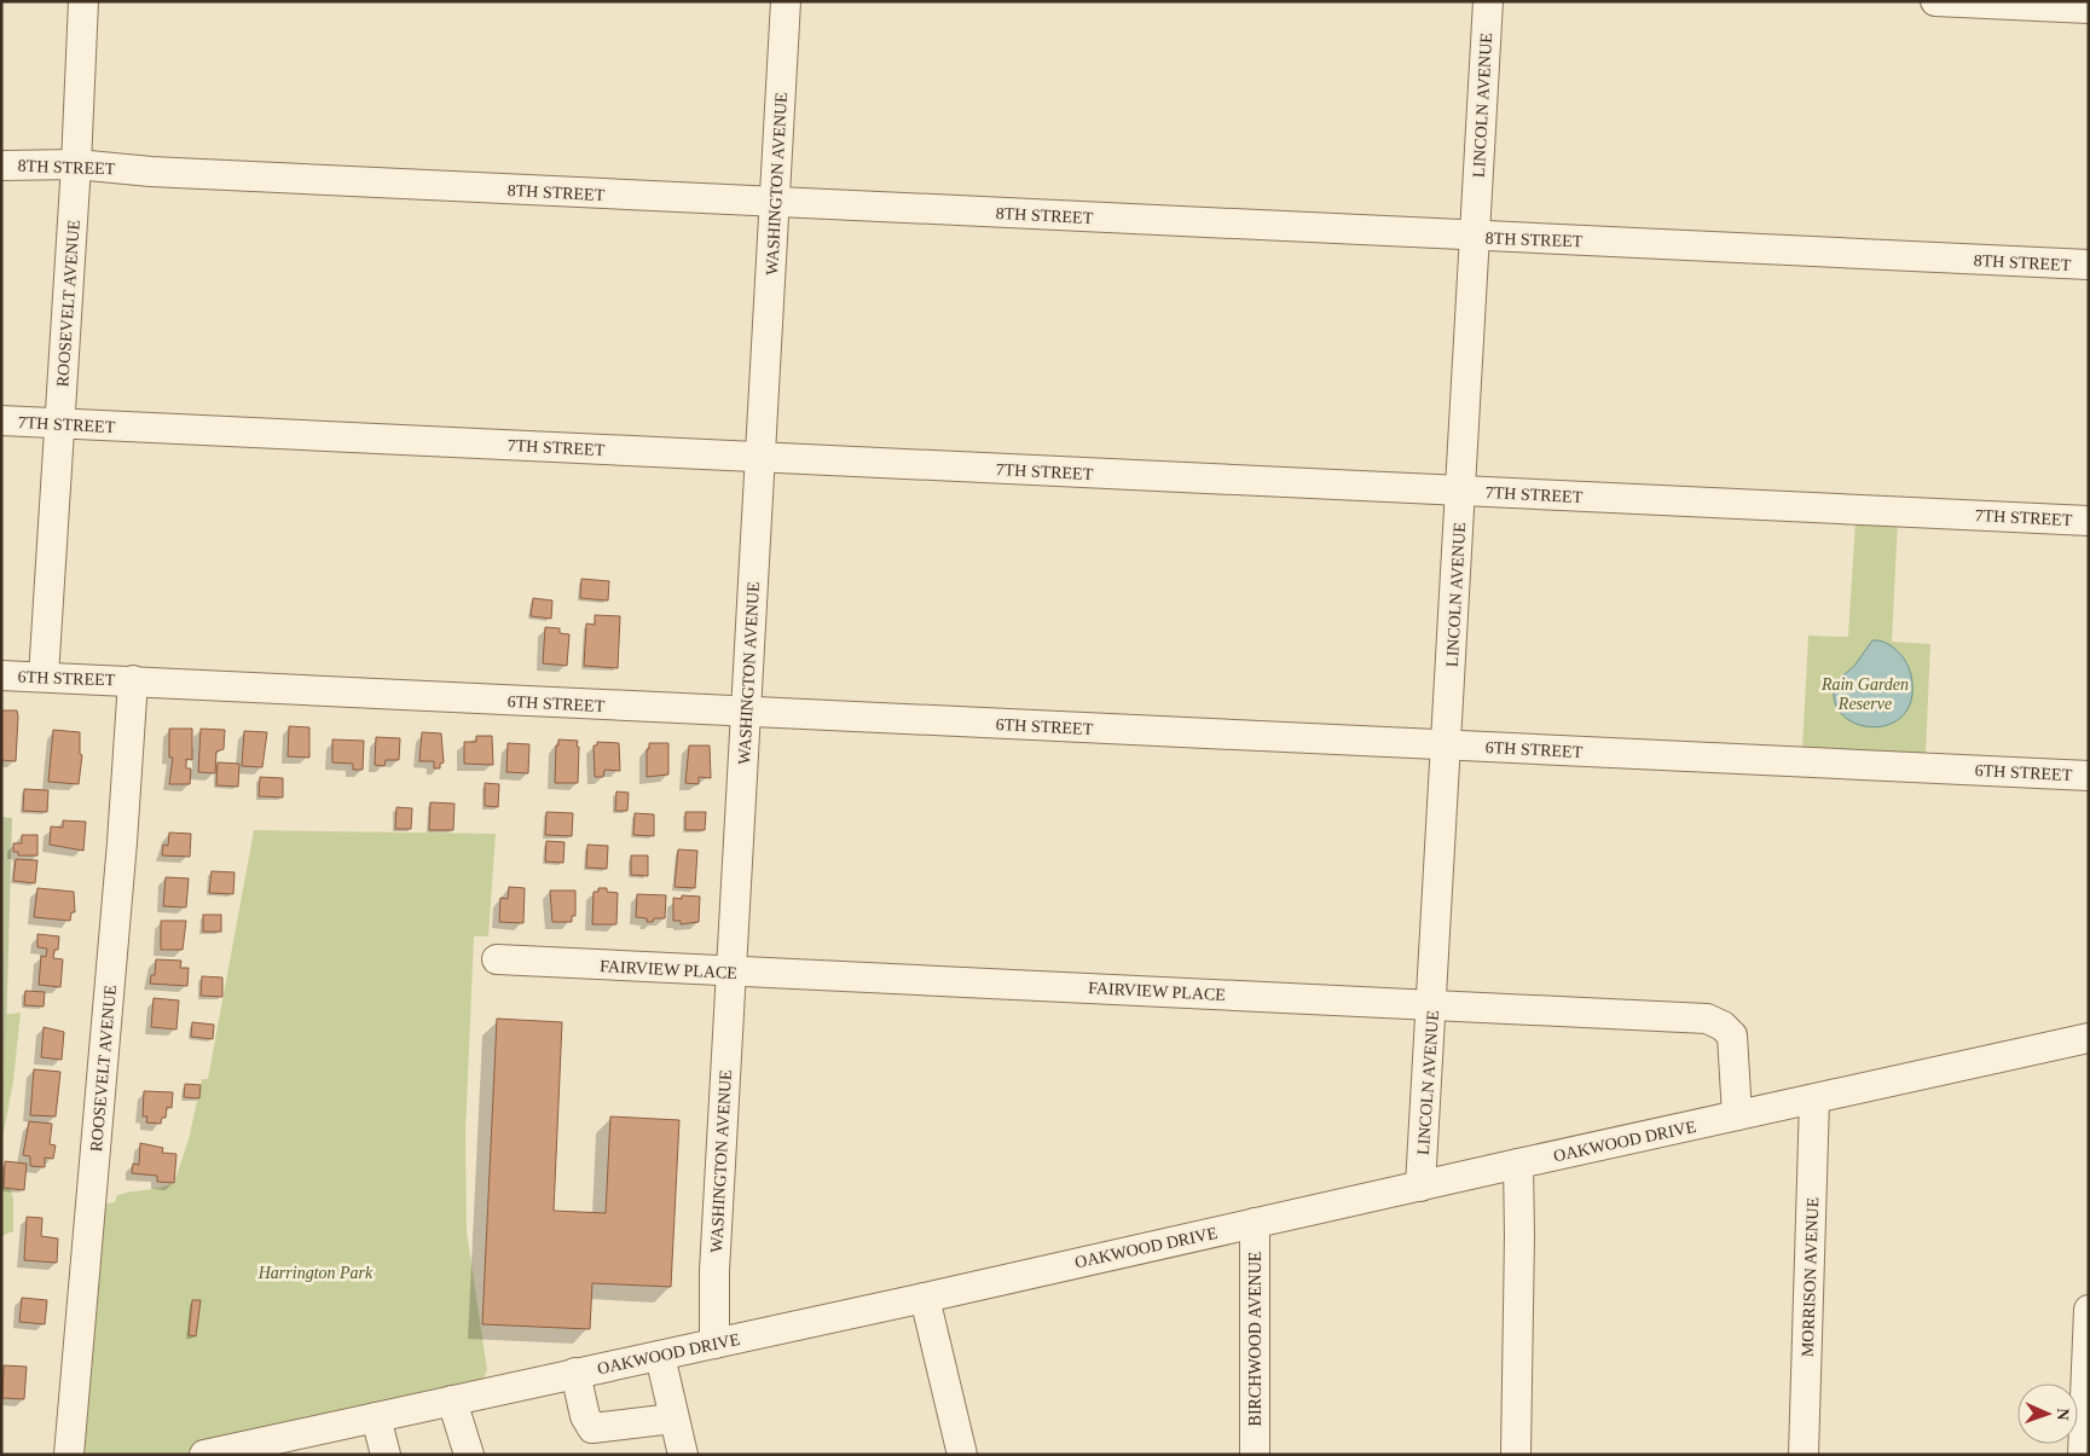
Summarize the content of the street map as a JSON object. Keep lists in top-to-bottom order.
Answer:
{
  "streets": {
    "street": [
      "LINCOLN AVENUE",
      "8TH STREET",
      "WASHINGTON AVENUE",
      "ROOSEVELT AVENUE",
      "7TH STREET",
      "6TH STREET",
      "FAIRVIEW PLACE",
      "OAKWOOD DRIVE",
      "MORRISON AVENUE",
      "BIRCHWOOD AVENUE"
    ]
  },
  "crossings": [
    ["LINCOLN AVENUE", "8TH STREET"],
    ["LINCOLN AVENUE", "7TH STREET"],
    ["LINCOLN AVENUE", "6TH STREET"],
    ["LINCOLN AVENUE", "FAIRVIEW PLACE"],
    ["LINCOLN AVENUE", "OAKWOOD DRIVE"],
    ["8TH STREET", "WASHINGTON AVENUE"],
    ["8TH STREET", "ROOSEVELT AVENUE"],
    ["WASHINGTON AVENUE", "7TH STREET"],
    ["WASHINGTON AVENUE", "6TH STREET"],
    ["WASHINGTON AVENUE", "FAIRVIEW PLACE"],
    ["WASHINGTON AVENUE", "OAKWOOD DRIVE"],
    ["ROOSEVELT AVENUE", "7TH STREET"],
    ["ROOSEVELT AVENUE", "6TH STREET"],
    ["FAIRVIEW PLACE", "OAKWOOD DRIVE"],
    ["OAKWOOD DRIVE", "MORRISON AVENUE"],
    ["OAKWOOD DRIVE", "BIRCHWOOD AVENUE"]
  ],
  "parks": ["Rain Garden Reserve", "Harrington Park"],
  "north": "right"
}
